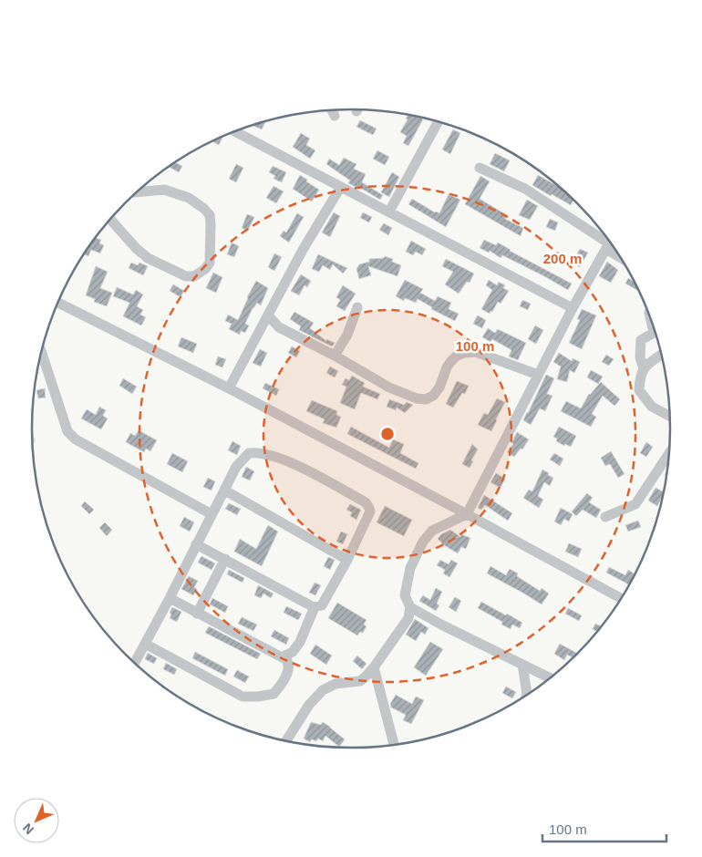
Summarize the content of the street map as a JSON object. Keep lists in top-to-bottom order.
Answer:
{
  "scale_bar": "100 m",
  "north": "bottom left",
  "rings": ["200 m", "100 m"]
}
